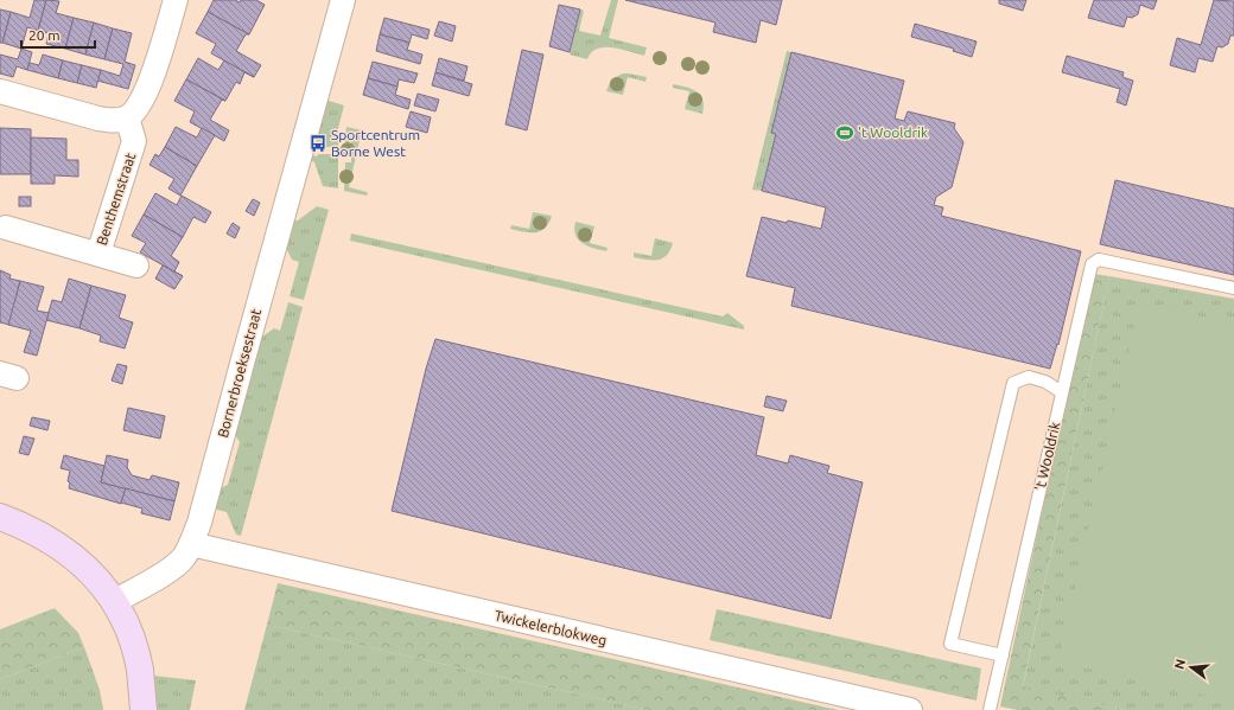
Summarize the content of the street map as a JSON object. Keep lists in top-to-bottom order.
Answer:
{
  "streets": {
    "street": ["Benthemstraat", "Bornerbroeksestraat", "Twickelerblokweg"],
    "lane": ["'t Wooldrik"]
  },
  "crossings": [
    ["Bornerbroeksestraat", "Twickelerblokweg"]
  ],
  "places": {
    "sports": ["'t Wooldrik"],
    "bus stop": ["Sportcentrum Borne West"]
  },
  "scale_bar": "20 m",
  "north": "left"
}
